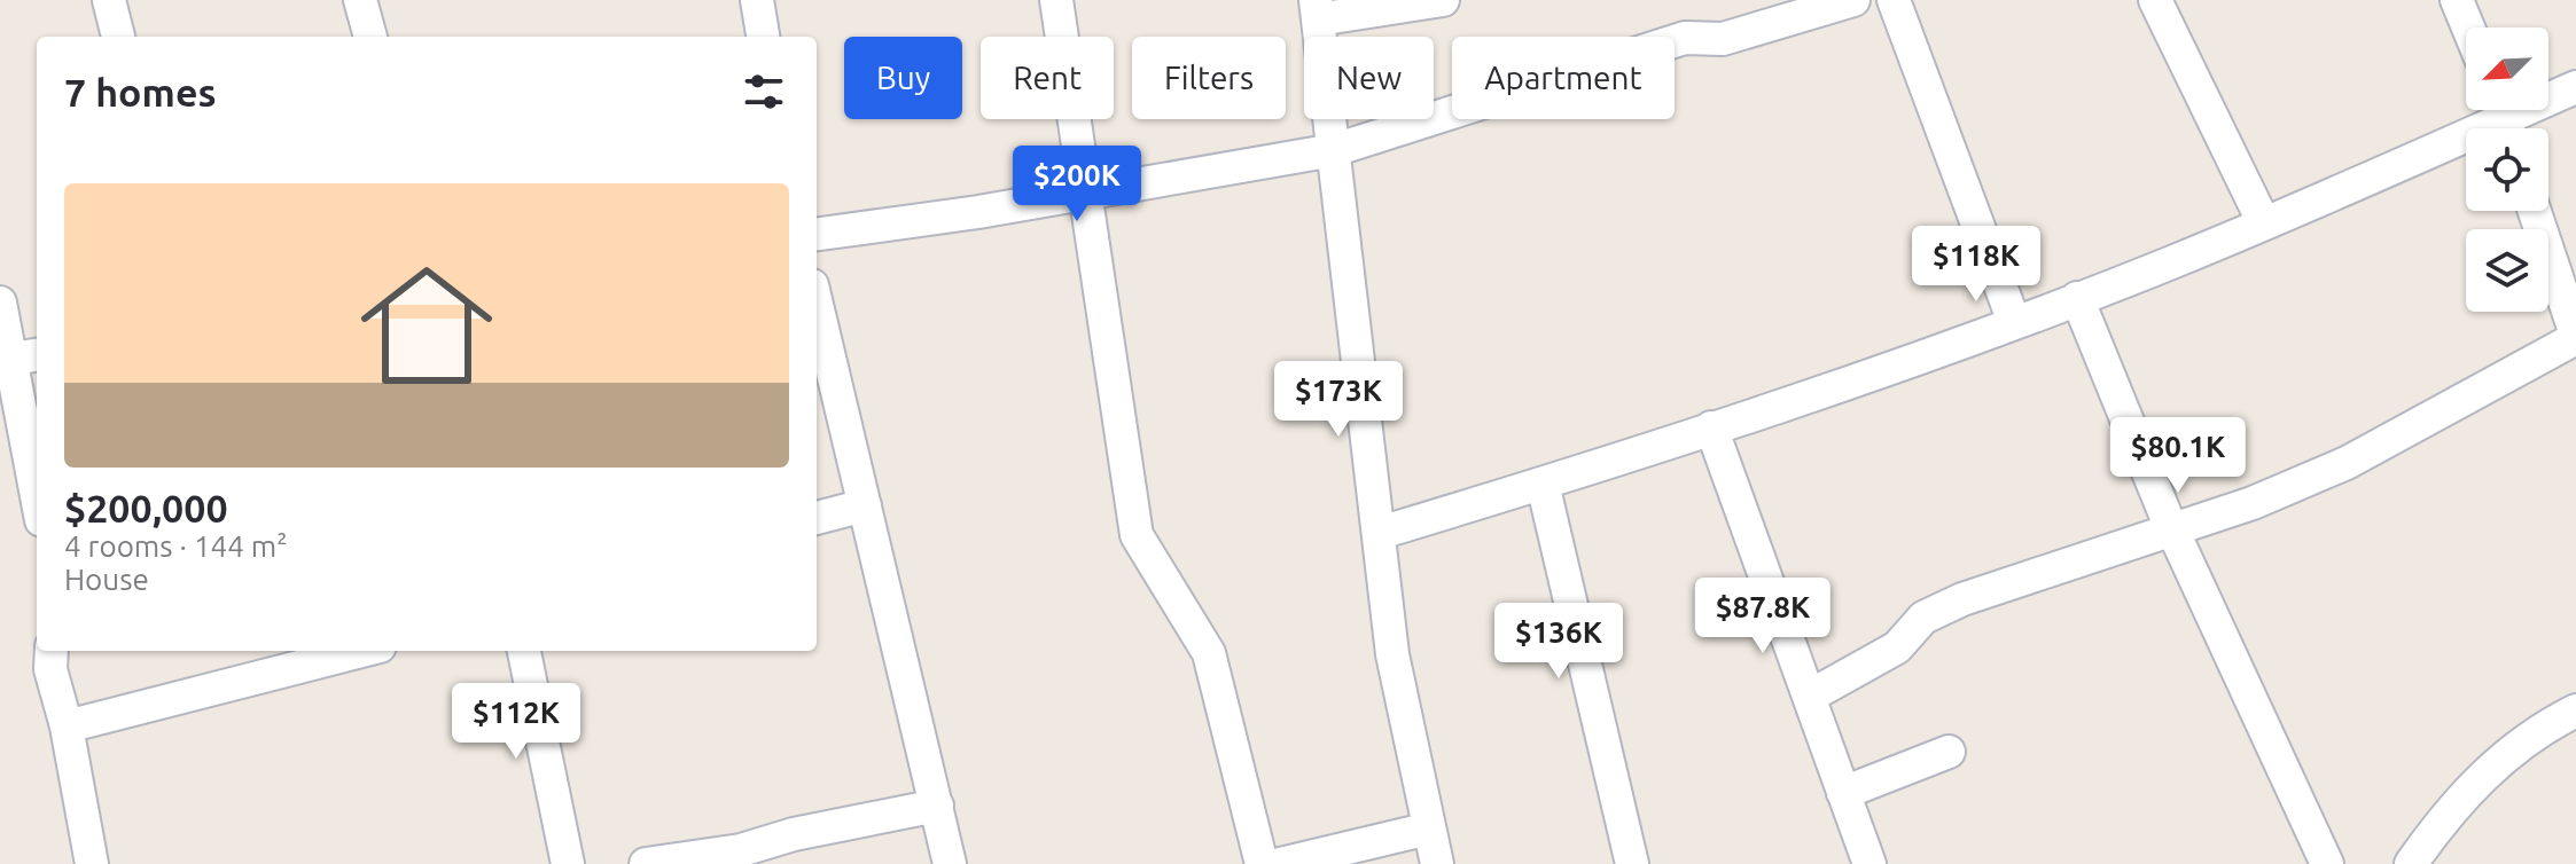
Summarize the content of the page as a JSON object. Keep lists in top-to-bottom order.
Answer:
{
  "north": "bottom left",
  "page": {
    "chip": [
      "Buy",
      "Rent",
      "Filters",
      "New",
      "Apartment"
    ],
    "heading": "7 homes",
    "price": [
      "$200K",
      "$118K",
      "$173K",
      "$80.1K",
      "$87.8K",
      "$136K",
      "$112K"
    ],
    "list": [
      {
        "name": "$200,000",
        "note": "4 rooms · 144 m² · House"
      }
    ]
  }
}
